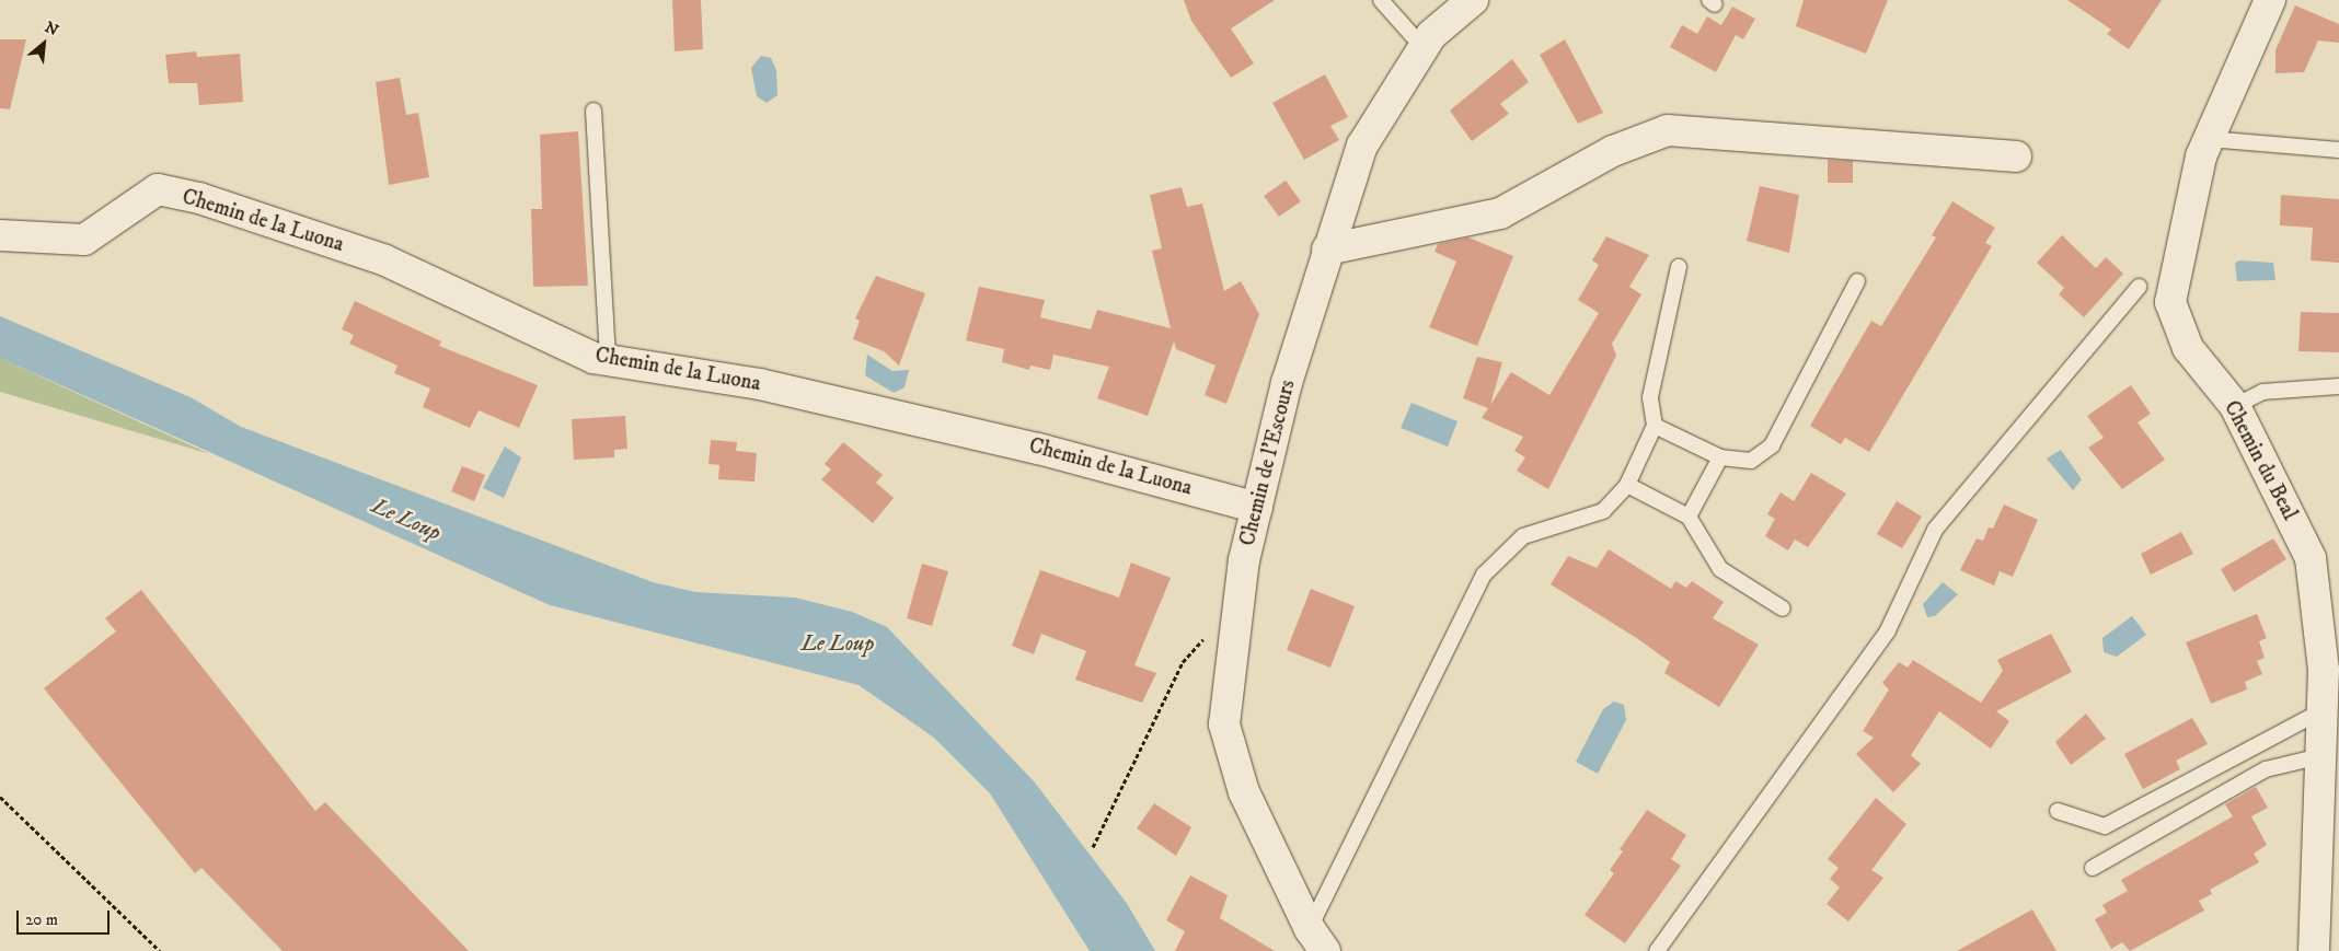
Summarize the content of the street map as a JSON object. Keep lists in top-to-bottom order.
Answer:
{
  "streets": {
    "street": ["Chemin de la Luona", "Chemin du Beal", "Chemin de l'Escours"]
  },
  "crossings": [
    ["Chemin de la Luona", "Chemin de l'Escours"]
  ],
  "water": ["Le Loup"],
  "scale_bar": "20 m",
  "north": "top right"
}
